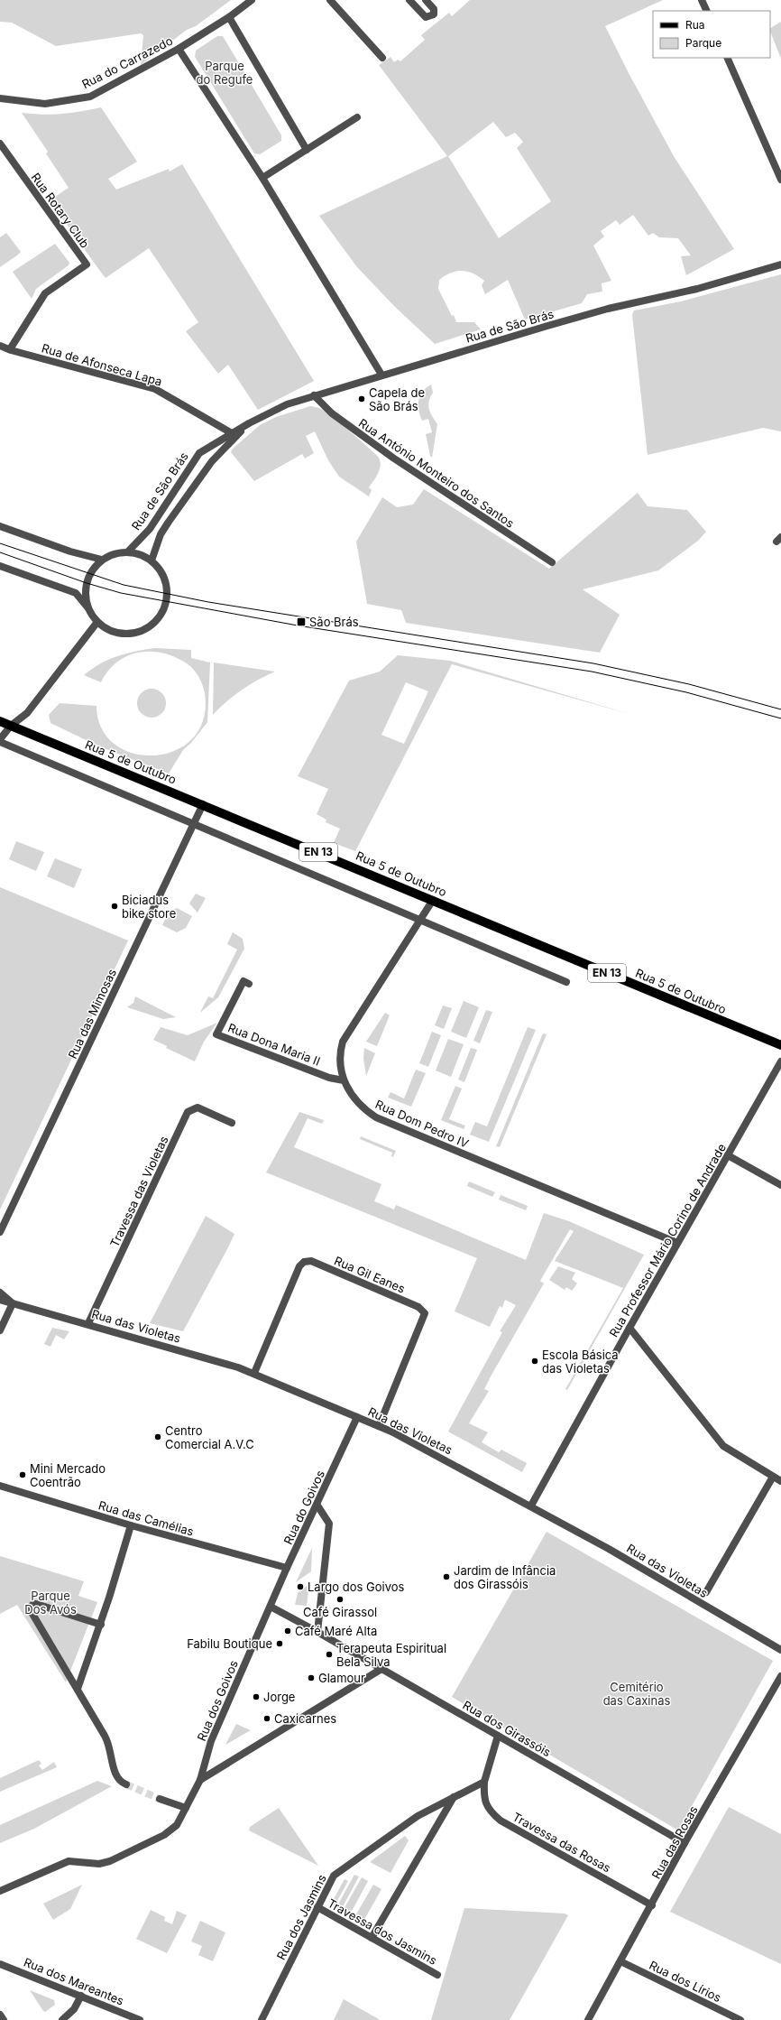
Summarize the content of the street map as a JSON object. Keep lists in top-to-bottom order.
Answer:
{
  "streets": {
    "main road": ["Rua 5 de Outubro", "EN 13"],
    "street": [
      "Rua do Carrazedo",
      "Rua Rotary Club",
      "Rua de São Brás",
      "Rua de Afonseca Lapa",
      "Rua António Monteiro dos Santos",
      "Rua das Mimosas",
      "Rua Dona Maria II",
      "Rua Dom Pedro IV",
      "Travessa das Violetas",
      "Rua Professor Mário Corino de Andrade",
      "Rua Gil Eanes",
      "Rua das Violetas",
      "Rua do Goivos",
      "Rua das Camélias",
      "Rua dos Goivos",
      "Rua dos Girassóis",
      "Travessa das Rosas",
      "Rua das Rosas",
      "Rua dos Jasmins",
      "Travessa dos Jasmins",
      "Rua dos Mareantes",
      "Rua dos Lírios"
    ]
  },
  "crossings": [
    ["Rua Rotary Club", "Rua de Afonseca Lapa"],
    ["Rua de São Brás", "Rua de Afonseca Lapa"],
    ["Rua de São Brás", "Rua António Monteiro dos Santos"],
    ["Rua 5 de Outubro", "EN 13"],
    ["Rua 5 de Outubro", "Rua das Mimosas"],
    ["Rua 5 de Outubro", "Rua Dom Pedro IV"],
    ["Rua Dona Maria II", "Rua Dom Pedro IV"],
    ["Rua Dom Pedro IV", "Rua Professor Mário Corino de Andrade"],
    ["Travessa das Violetas", "Rua das Violetas"],
    ["Rua Professor Mário Corino de Andrade", "Rua das Violetas"],
    ["Rua Gil Eanes", "Rua das Violetas"],
    ["Rua das Violetas", "Rua do Goivos"],
    ["Rua do Goivos", "Rua das Camélias"],
    ["Rua do Goivos", "Rua dos Goivos"],
    ["Rua do Goivos", "Rua dos Girassóis"],
    ["Rua dos Goivos", "Rua dos Girassóis"],
    ["Rua dos Girassóis", "Rua das Rosas"],
    ["Travessa das Rosas", "Rua das Rosas"],
    ["Travessa das Rosas", "Rua dos Jasmins"],
    ["Rua das Rosas", "Rua dos Lírios"],
    ["Rua dos Jasmins", "Travessa dos Jasmins"]
  ],
  "parks": ["Parque do Regufe", "Parque Dos Avós", "Cemitério das Caxinas"],
  "places": {
    "other": [
      "Capela de São Brás",
      "Biciadus bike store",
      "Escola Básica das Violetas",
      "Centro Comercial A.V.C",
      "Mini Mercado Coentrão",
      "Jardim de Infância dos Girassóis",
      "Largo dos Goivos",
      "Café Girassol",
      "Café Maré Alta",
      "Fabilu Boutique",
      "Terapeuta Espiritual Bela Silva",
      "Glamour",
      "Jorge",
      "Caxicarnes"
    ],
    "transit": ["São Brás"]
  },
  "legend": ["Rua", "Parque"]
}
